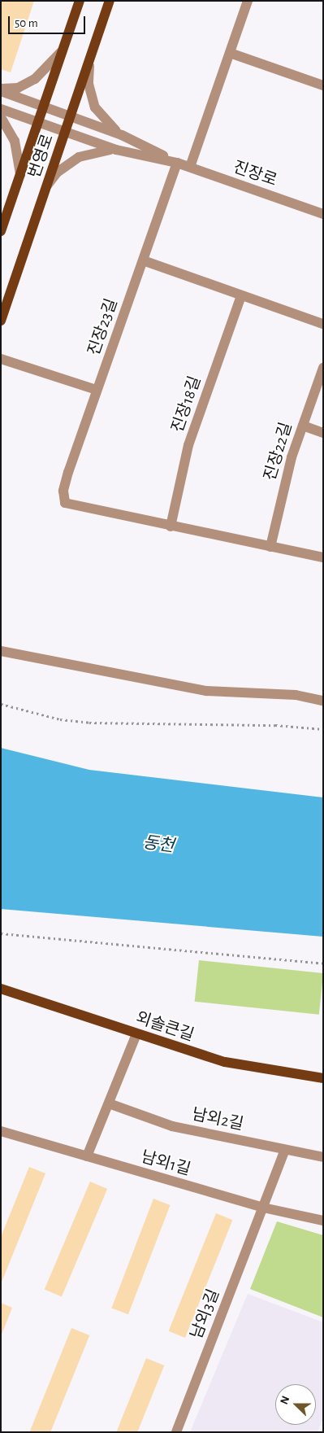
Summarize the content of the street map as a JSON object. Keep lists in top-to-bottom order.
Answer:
{
  "streets": {
    "main road": ["번영로", "외솔큰길"],
    "street": [
      "진장로",
      "진장23길",
      "진장18길",
      "진장22길",
      "남외2길",
      "남외1길",
      "남외3길"
    ]
  },
  "crossings": [
    ["번영로", "진장로"],
    ["진장로", "진장23길"],
    ["진장23길", "진장18길"],
    ["남외2길", "남외3길"],
    ["남외1길", "남외3길"]
  ],
  "water": ["동천"],
  "scale_bar": "50 m",
  "north": "left"
}
